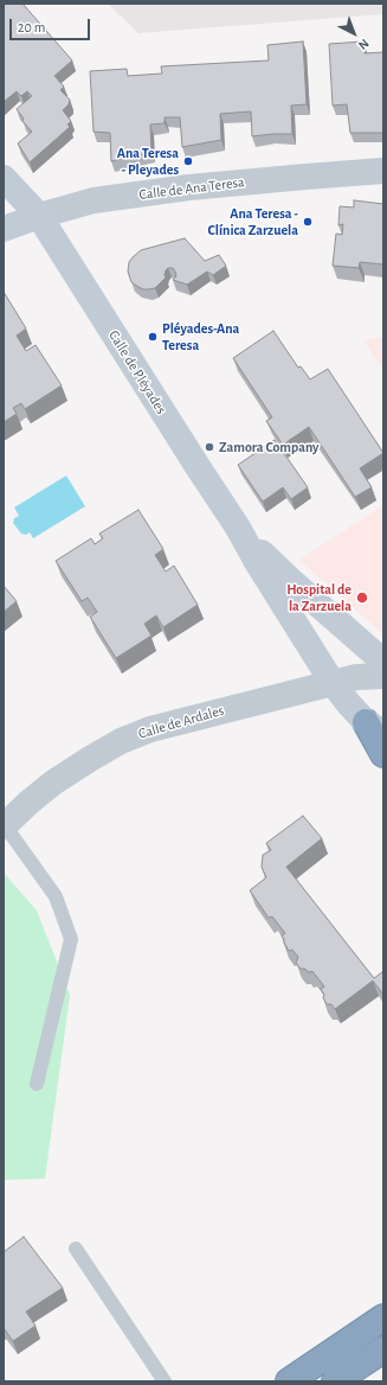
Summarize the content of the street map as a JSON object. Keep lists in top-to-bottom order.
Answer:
{
  "streets": {
    "main road": ["Calle de Ana Teresa", "Calle de Pléyades"],
    "street": ["Calle de Ardales"]
  },
  "crossings": [
    ["Calle de Ana Teresa", "Calle de Pléyades"],
    ["Calle de Pléyades", "Calle de Ardales"]
  ],
  "places": [
    "Ana Teresa - Pleyades",
    "Ana Teresa - Clínica Zarzuela",
    "Pléyades-Ana Teresa",
    "Zamora Company",
    "Hospital de la Zarzuela"
  ],
  "scale_bar": "20 m",
  "north": "bottom right"
}
